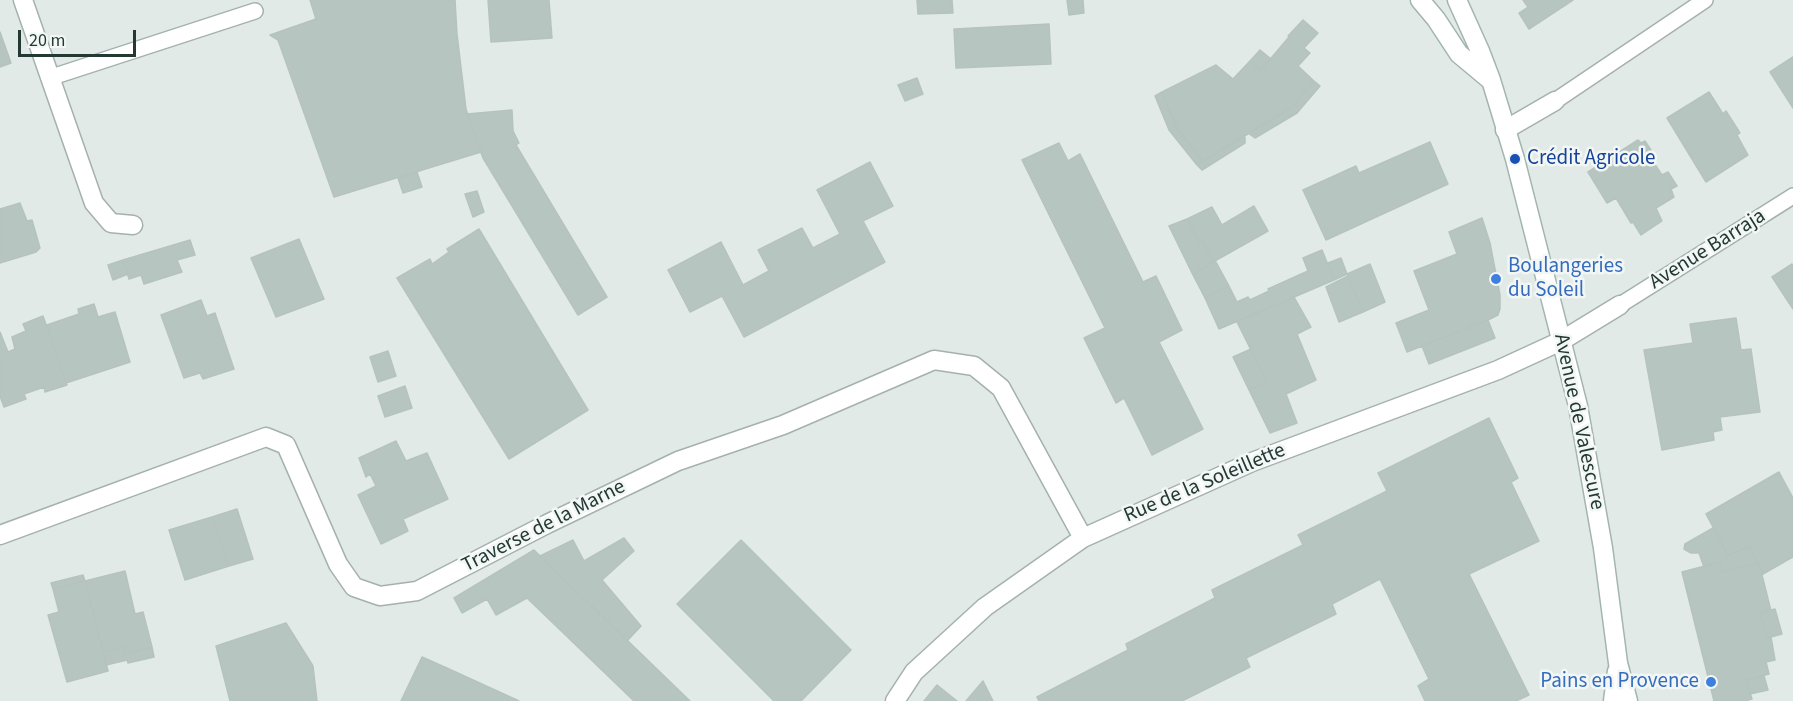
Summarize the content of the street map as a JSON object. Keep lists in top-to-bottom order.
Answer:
{
  "streets": {
    "street": [
      "Avenue Barraja",
      "Avenue de Valescure",
      "Rue de la Soleillette",
      "Traverse de la Marne"
    ]
  },
  "crossings": [
    ["Avenue Barraja", "Avenue de Valescure"],
    ["Avenue Barraja", "Rue de la Soleillette"],
    ["Avenue de Valescure", "Rue de la Soleillette"],
    ["Rue de la Soleillette", "Traverse de la Marne"]
  ],
  "places": ["Crédit Agricole", "Boulangeries du Soleil", "Pains en Provence"],
  "scale_bar": "20 m"
}
